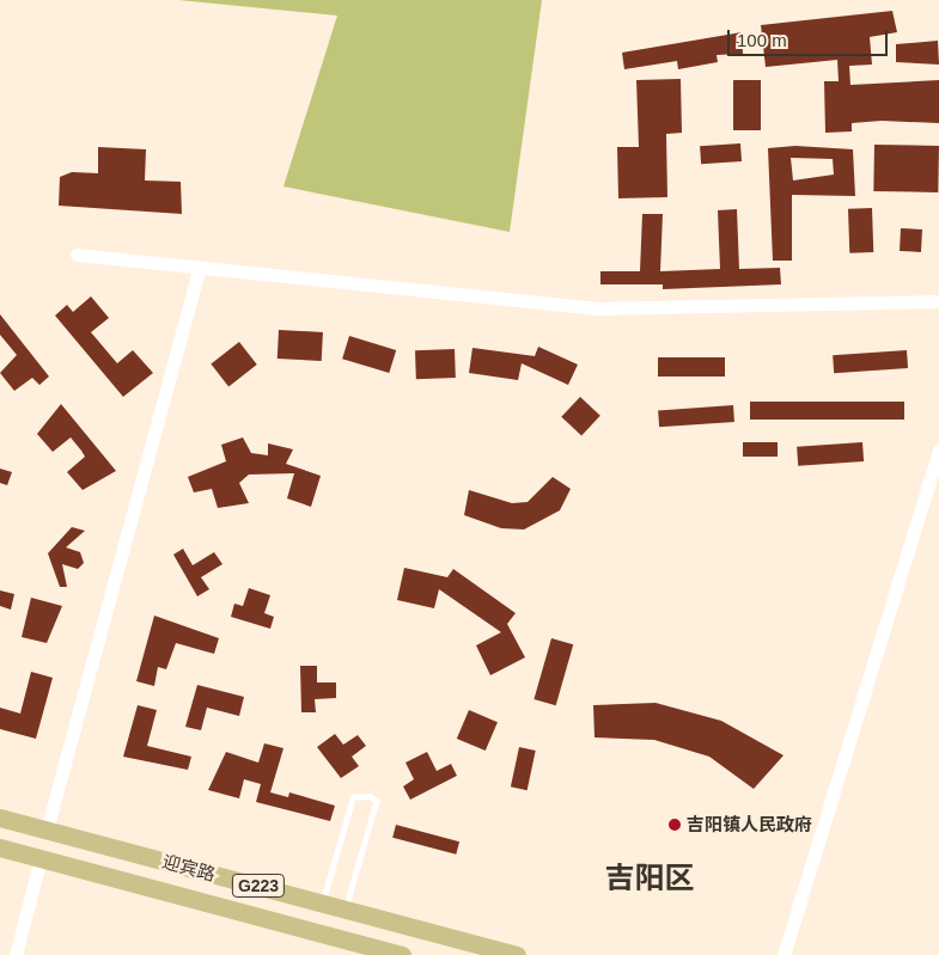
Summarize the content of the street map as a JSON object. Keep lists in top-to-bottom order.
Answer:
{
  "streets": {
    "highway": ["迎宾路", "G223"]
  },
  "districts": ["吉阳区"],
  "places": ["吉阳镇人民政府"],
  "scale_bar": "100 m"
}
